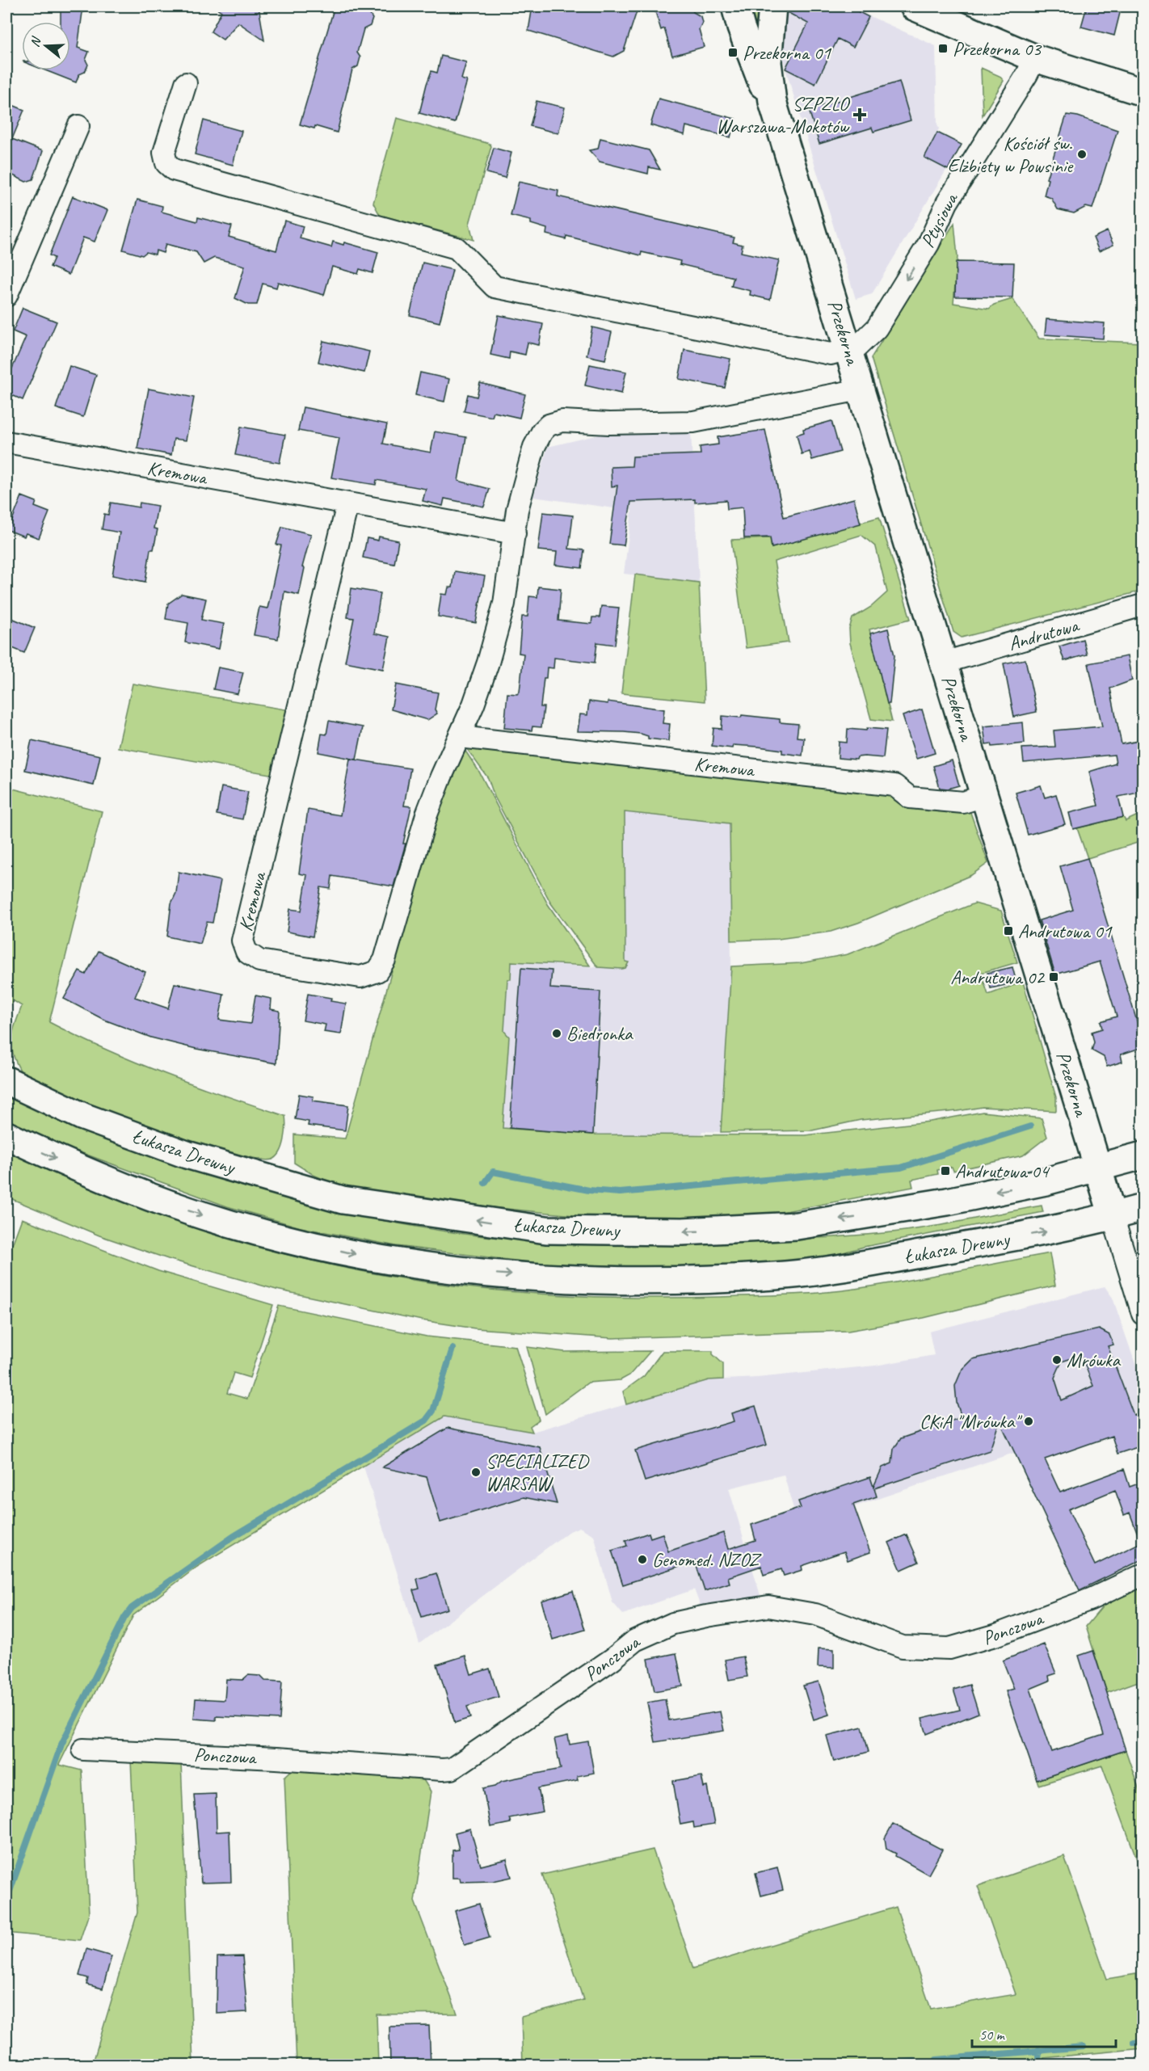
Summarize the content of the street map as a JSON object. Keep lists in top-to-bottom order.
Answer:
{
  "streets": {
    "main road": ["Przekorna", "Łukasza Drewny"],
    "street": [
      "Ptysiowa",
      "Kremowa",
      "Andrutowa",
      "Ponczowa"
    ]
  },
  "crossings": [
    ["Ptysiowa", "Przekorna"],
    ["Przekorna", "Kremowa"],
    ["Przekorna", "Andrutowa"],
    ["Przekorna", "Łukasza Drewny"]
  ],
  "one_way": ["Ptysiowa"],
  "places": {
    "transit": [
      "Przekorna 03",
      "Przekorna 01",
      "Andrutowa 01",
      "Andrutowa 02",
      "Andrutowa 04"
    ],
    "health": ["SZPZLO Warszawa-Mokotów"],
    "other": [
      "Kościół św. Elżbiety w Powsinie",
      "Biedronka",
      "Mrówka",
      "CKiA \"Mrówka\"",
      "SPECIALIZED WARSAW",
      "Genomed. NZOZ"
    ]
  },
  "scale_bar": "50 m",
  "north": "left"
}
